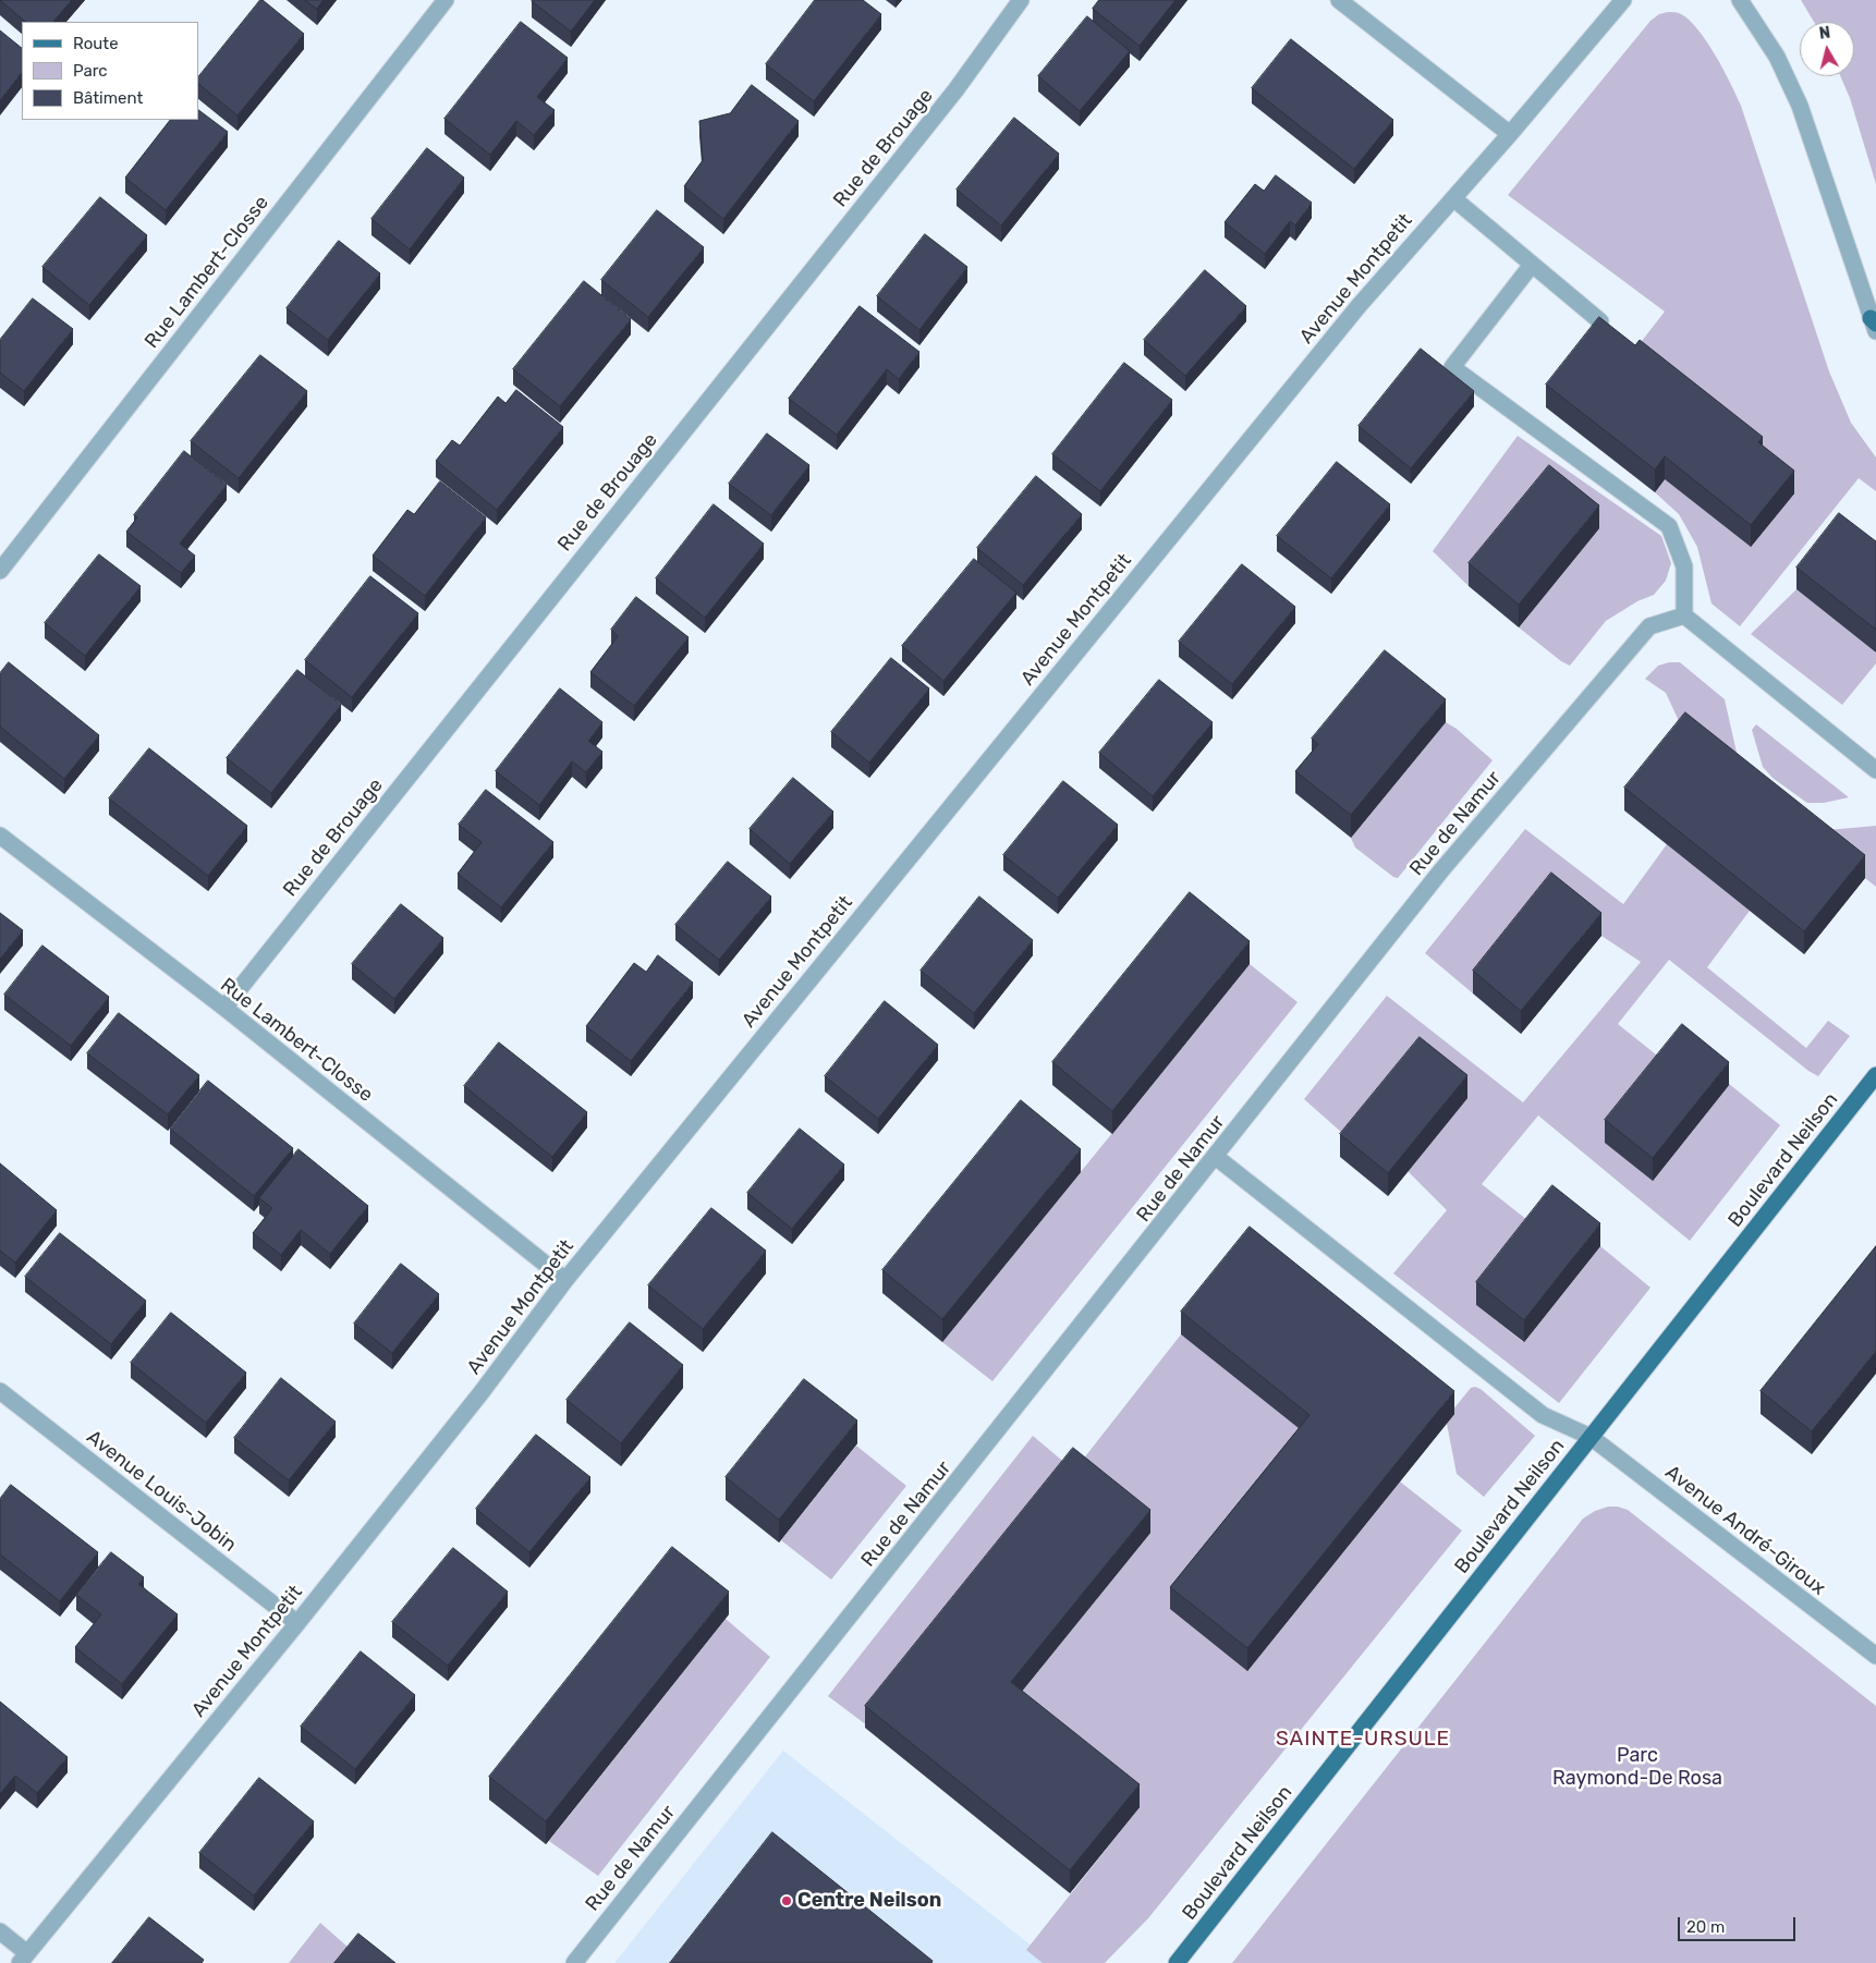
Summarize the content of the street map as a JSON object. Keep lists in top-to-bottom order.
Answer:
{
  "streets": {
    "main road": ["Boulevard Neilson"],
    "street": [
      "Rue de Brouage",
      "Rue Lambert-Closse",
      "Avenue Montpetit",
      "Rue de Namur",
      "Avenue Louis-Jobin",
      "Avenue André-Giroux"
    ]
  },
  "crossings": [
    ["Rue de Brouage", "Rue Lambert-Closse"],
    ["Rue Lambert-Closse", "Avenue Montpetit"],
    ["Avenue Montpetit", "Avenue Louis-Jobin"],
    ["Rue de Namur", "Avenue André-Giroux"],
    ["Boulevard Neilson", "Avenue André-Giroux"]
  ],
  "districts": ["SAINTE-URSULE"],
  "parks": ["Parc Raymond-De Rosa"],
  "places": ["Centre Neilson"],
  "legend": ["Route", "Parc", "Bâtiment"],
  "scale_bar": "20 m",
  "north": "top"
}
